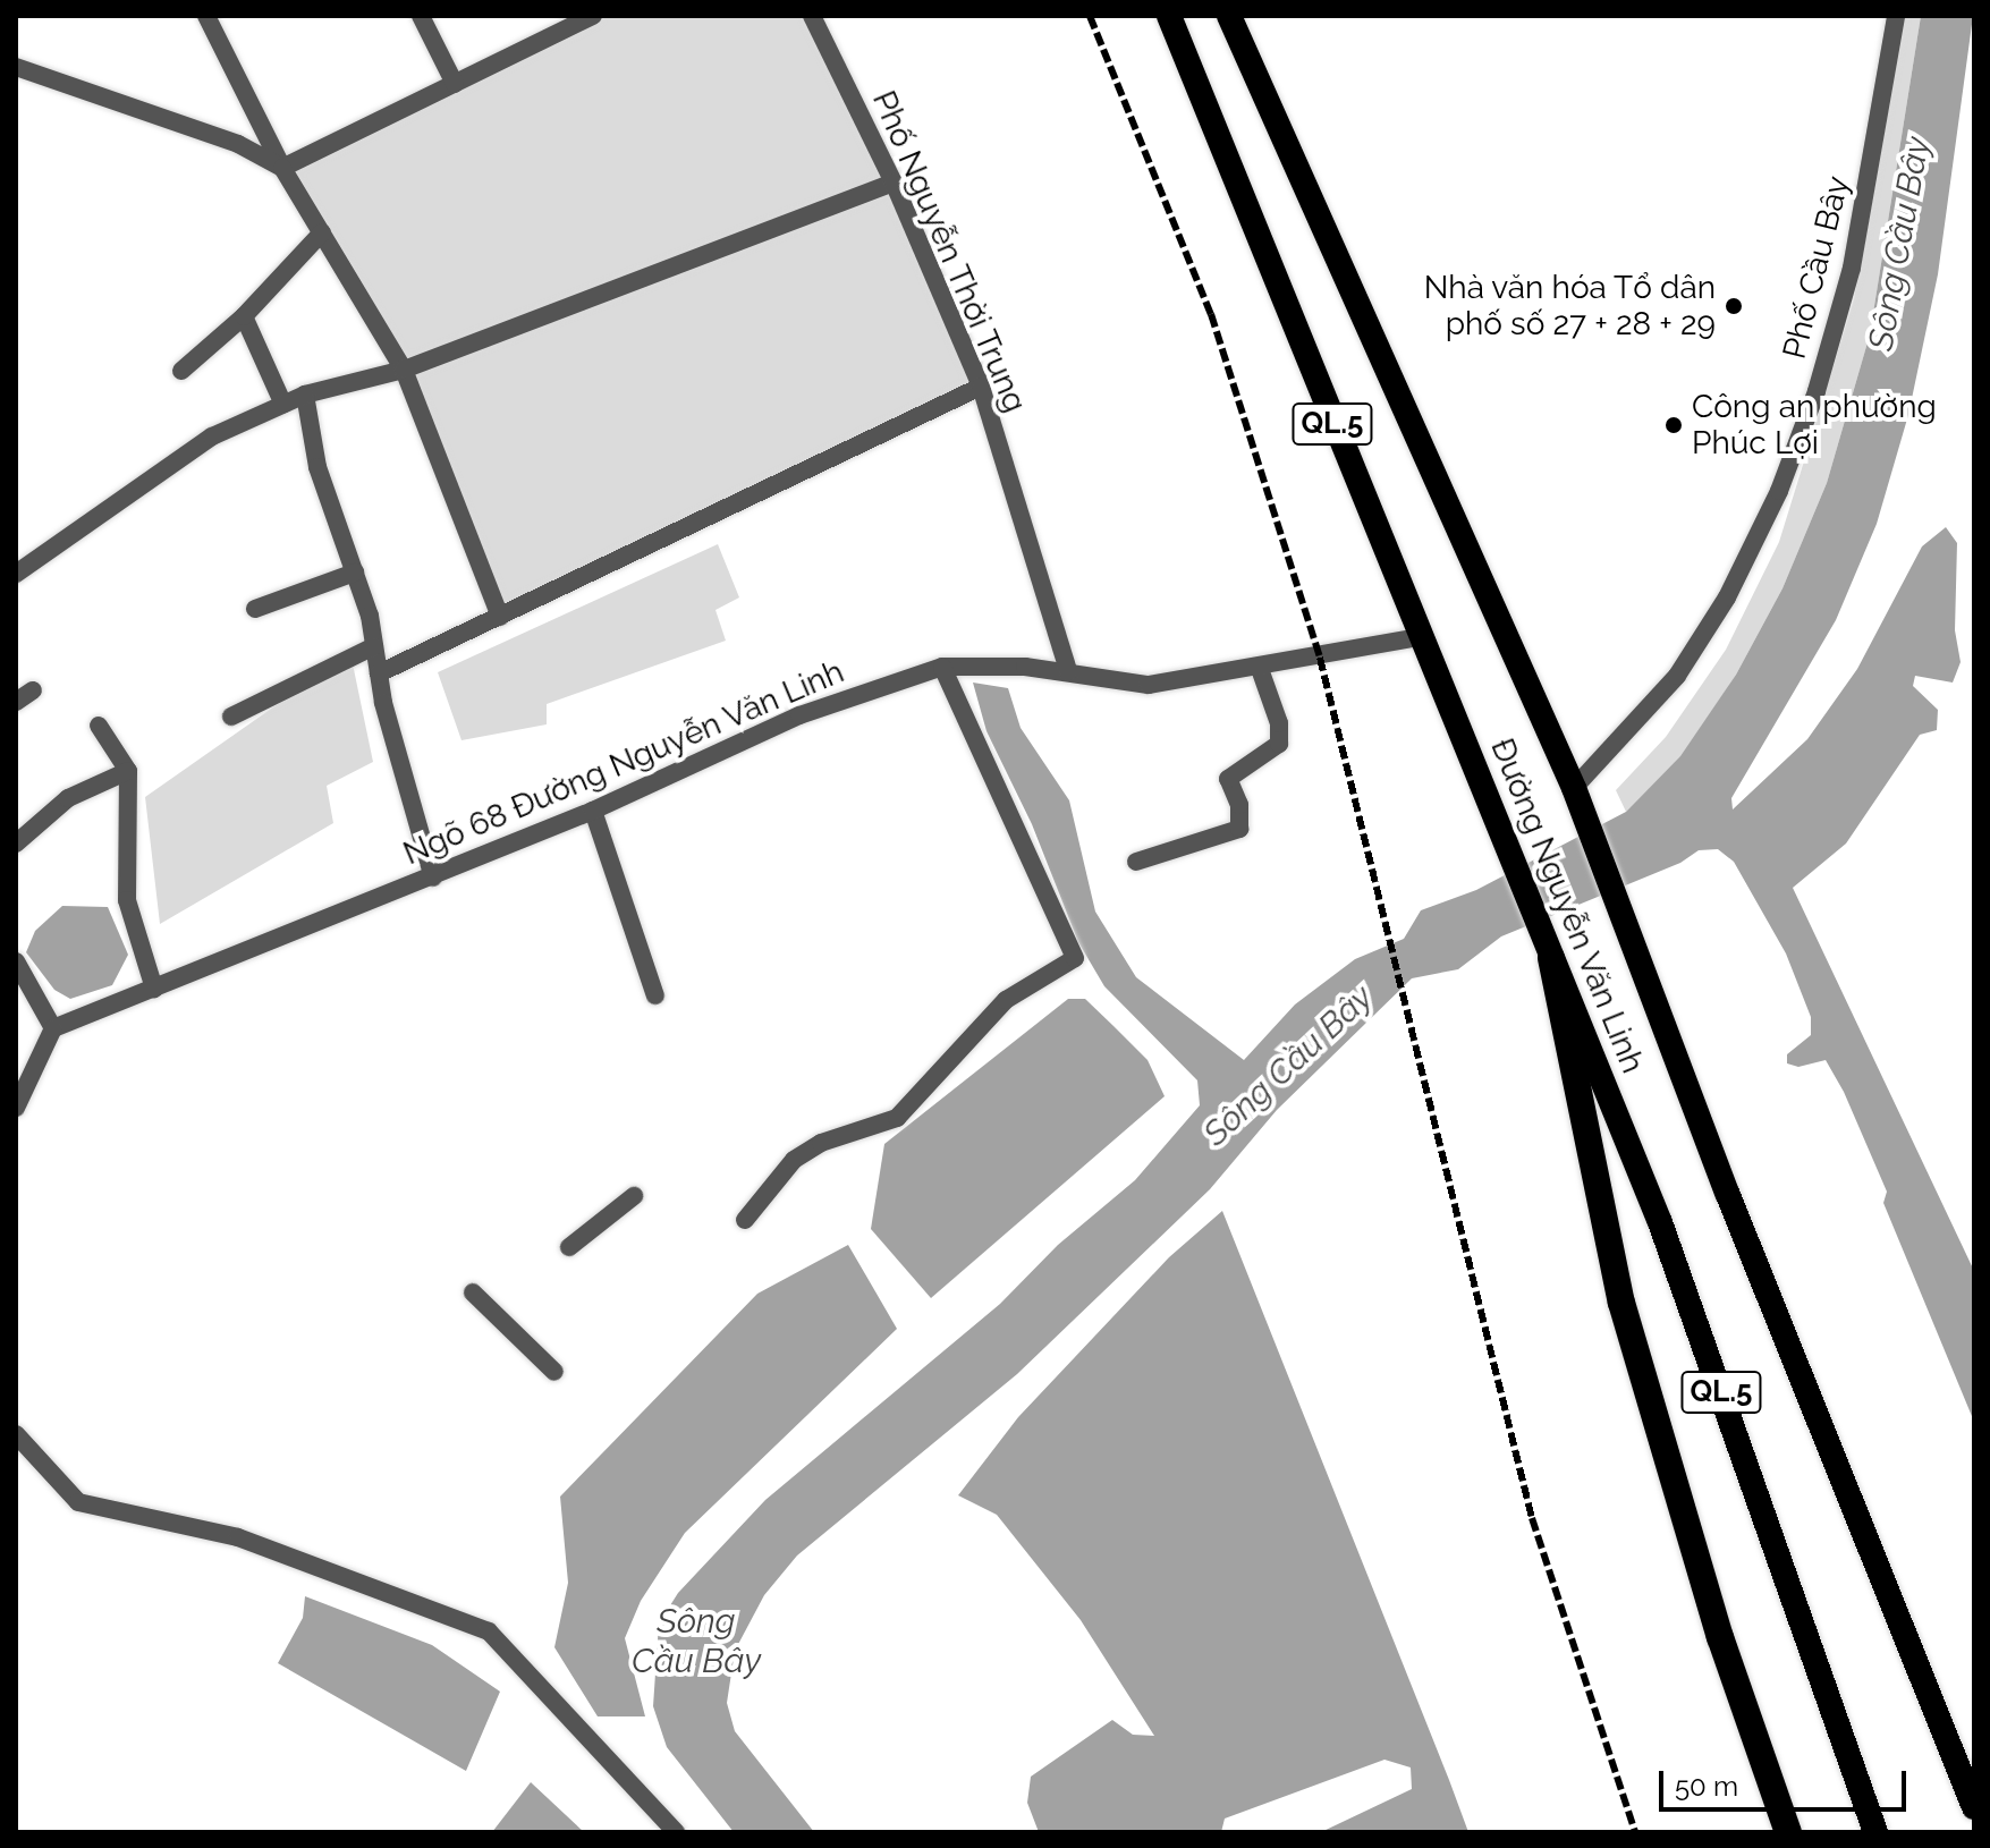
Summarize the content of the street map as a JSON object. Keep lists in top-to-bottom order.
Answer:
{
  "streets": {
    "highway": ["QL.5", "Đường Nguyễn Văn Linh"],
    "street": ["Phố Nguyễn Thời Trung", "Phố Cầu Bây", "Ngõ 68 Đường Nguyễn Văn Linh"]
  },
  "crossings": [
    ["Phố Nguyễn Thời Trung", "Ngõ 68 Đường Nguyễn Văn Linh"],
    ["Phố Cầu Bây", "Đường Nguyễn Văn Linh"],
    ["Ngõ 68 Đường Nguyễn Văn Linh", "Đường Nguyễn Văn Linh"]
  ],
  "water": ["Sông Cầu Bây"],
  "places": ["Nhà văn hóa Tổ dân phố số 27 + 28 + 29", "Công an phường Phúc Lợi"],
  "scale_bar": "50 m"
}
